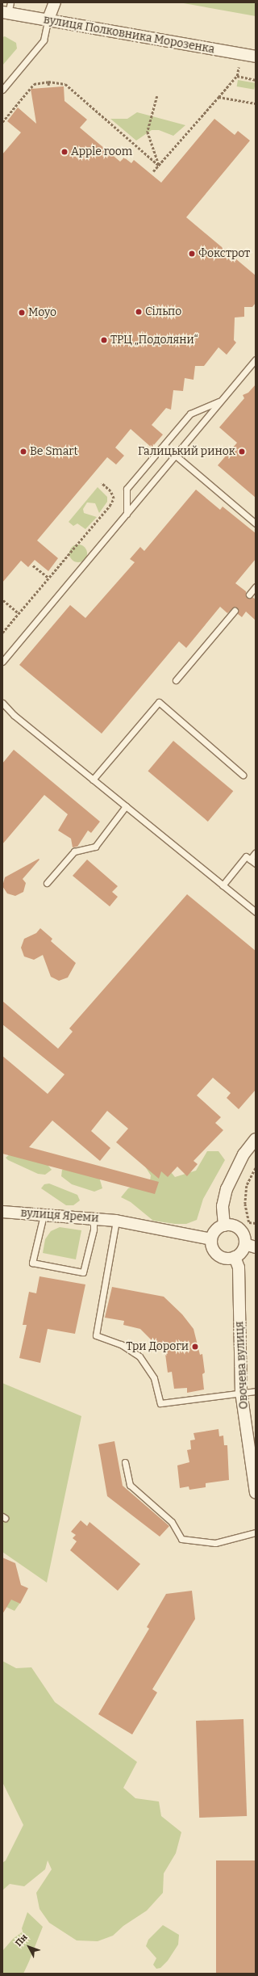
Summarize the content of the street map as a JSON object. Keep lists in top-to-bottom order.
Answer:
{
  "streets": {
    "street": ["вулиця Полковника Морозенка", "вулиця Яреми", "Овочева вулиця"]
  },
  "crossings": [
    ["вулиця Яреми", "Овочева вулиця"]
  ],
  "places": [
    "Apple room",
    "Фокстрот",
    "Сільпо",
    "Moyo",
    "ТРЦ „Подоляни“",
    "Be Smart",
    "Галицький ринок",
    "Три Дороги"
  ],
  "north": "top left"
}
